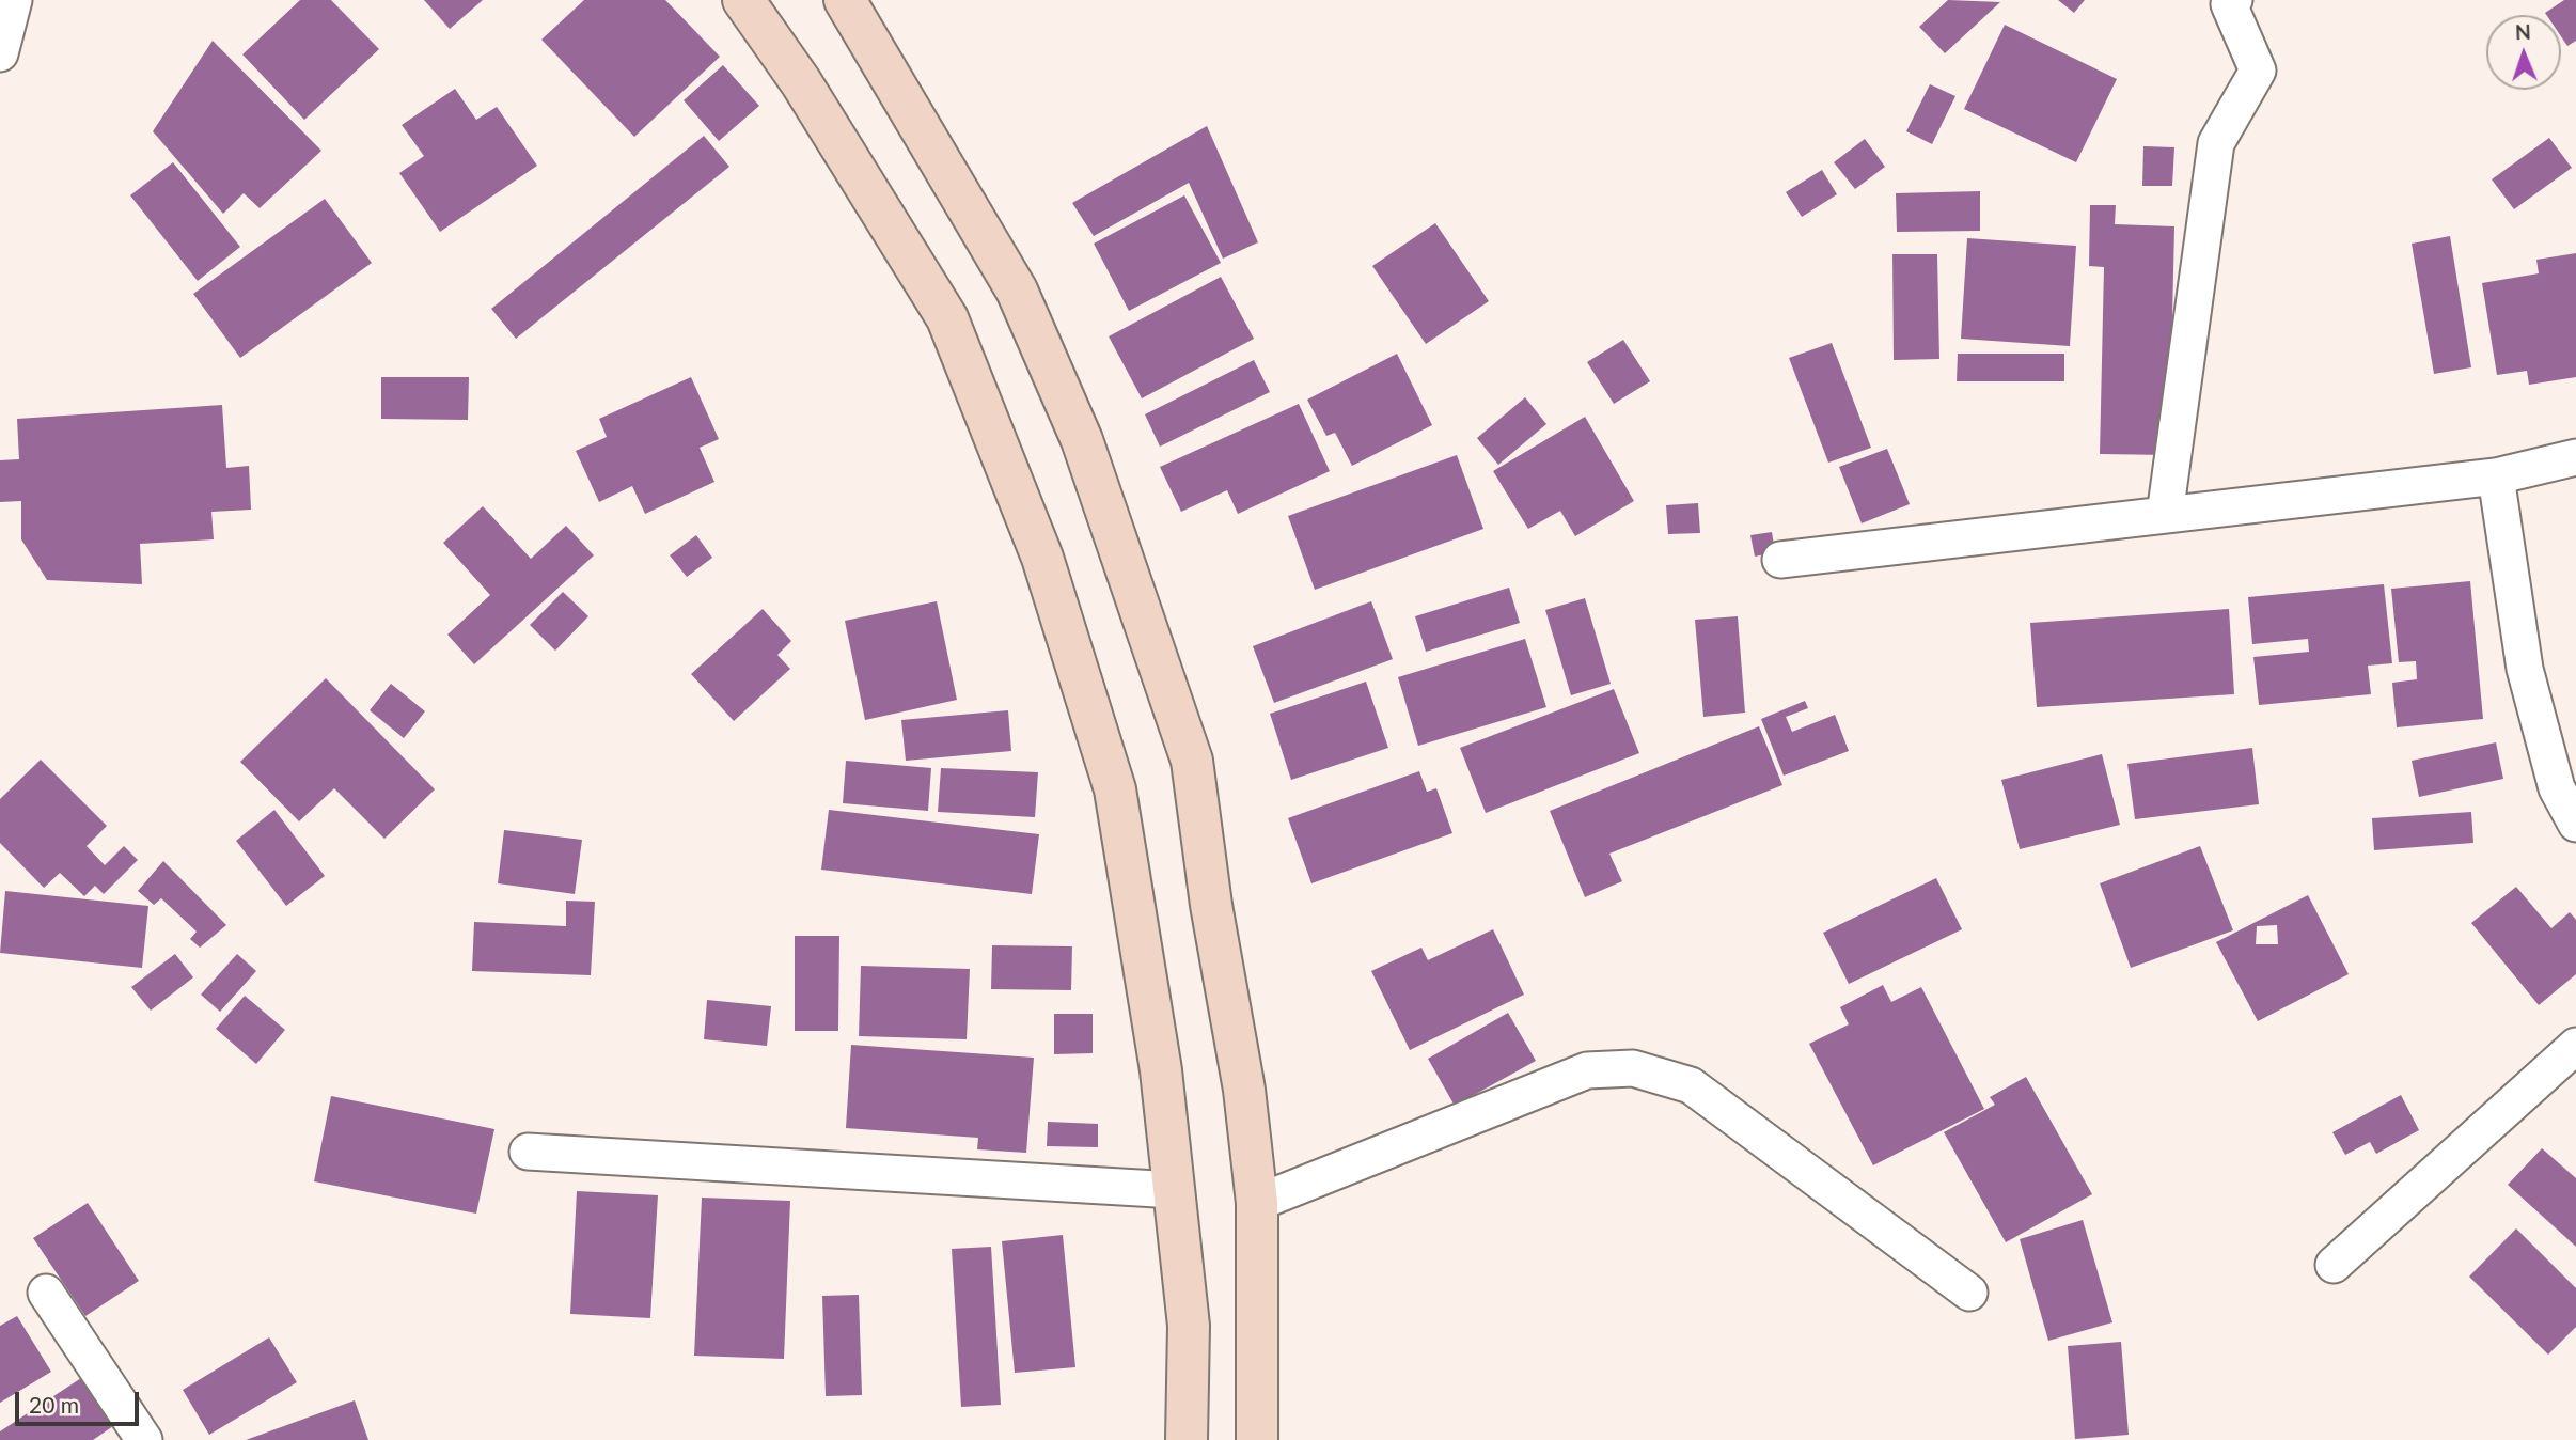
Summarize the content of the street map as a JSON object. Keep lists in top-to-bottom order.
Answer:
{
  "scale_bar": "20 m",
  "north": "top"
}
